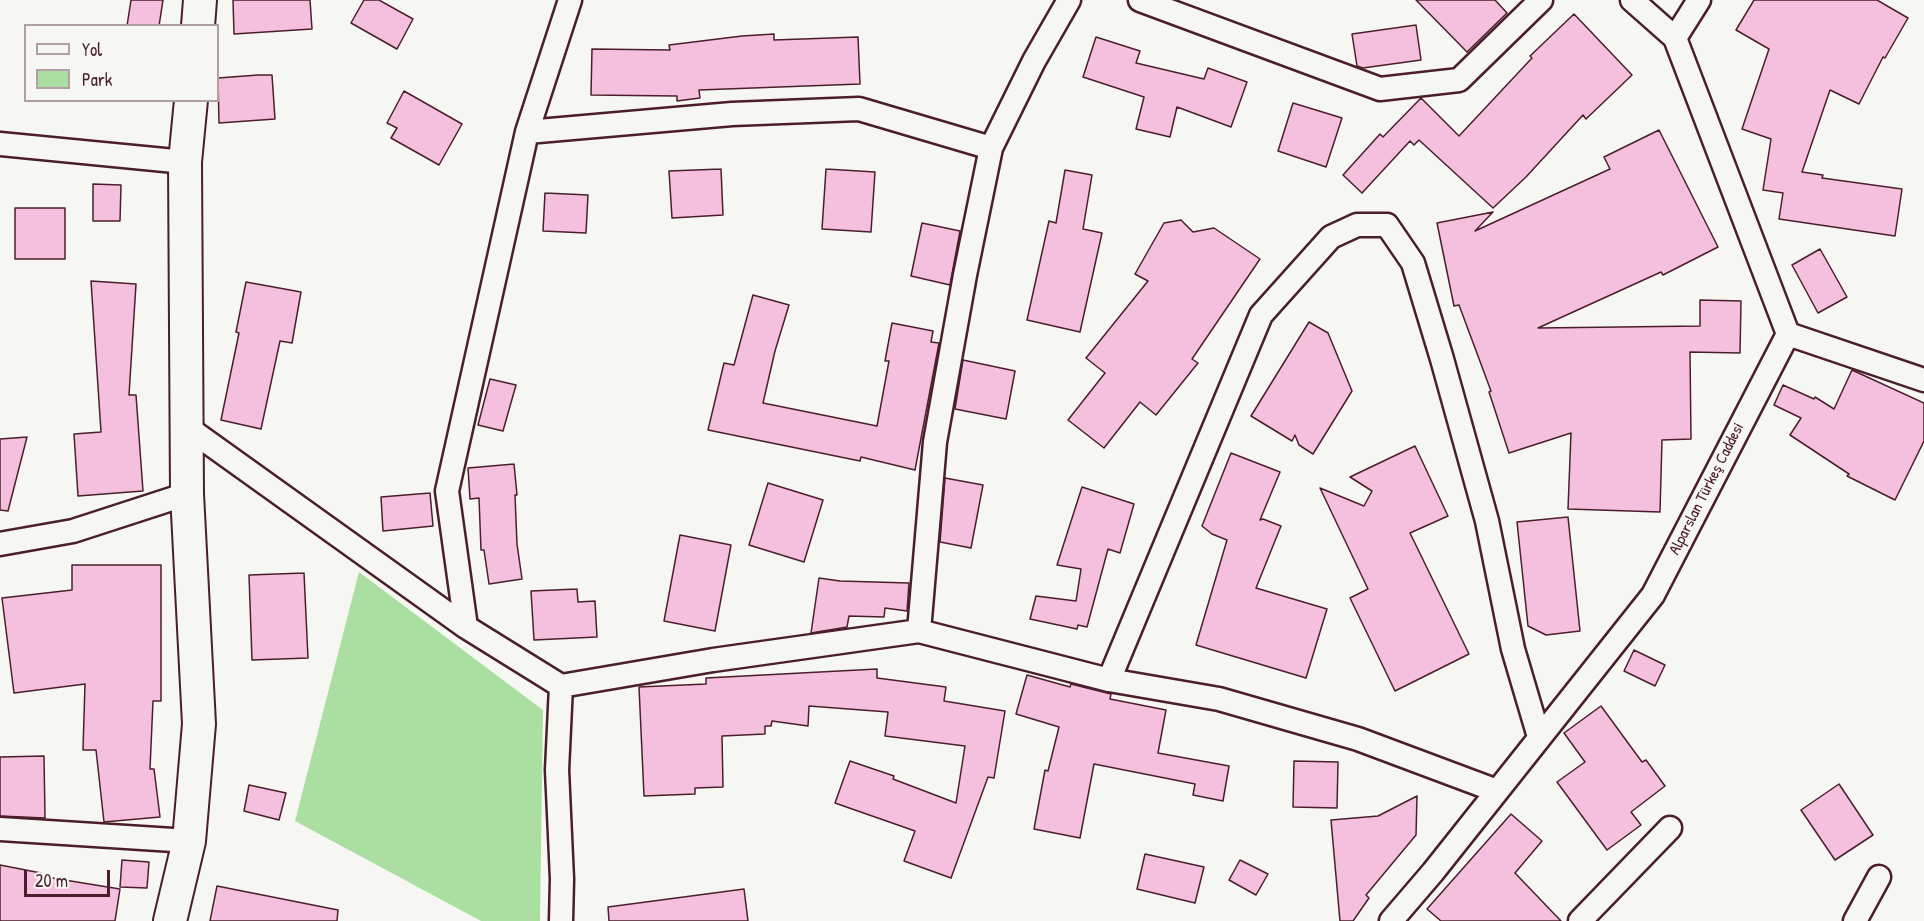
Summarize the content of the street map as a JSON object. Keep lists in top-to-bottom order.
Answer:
{
  "streets": {
    "street": ["Alparslan Türkeş Caddesi"]
  },
  "legend": ["Yol", "Park"],
  "scale_bar": "20 m"
}
